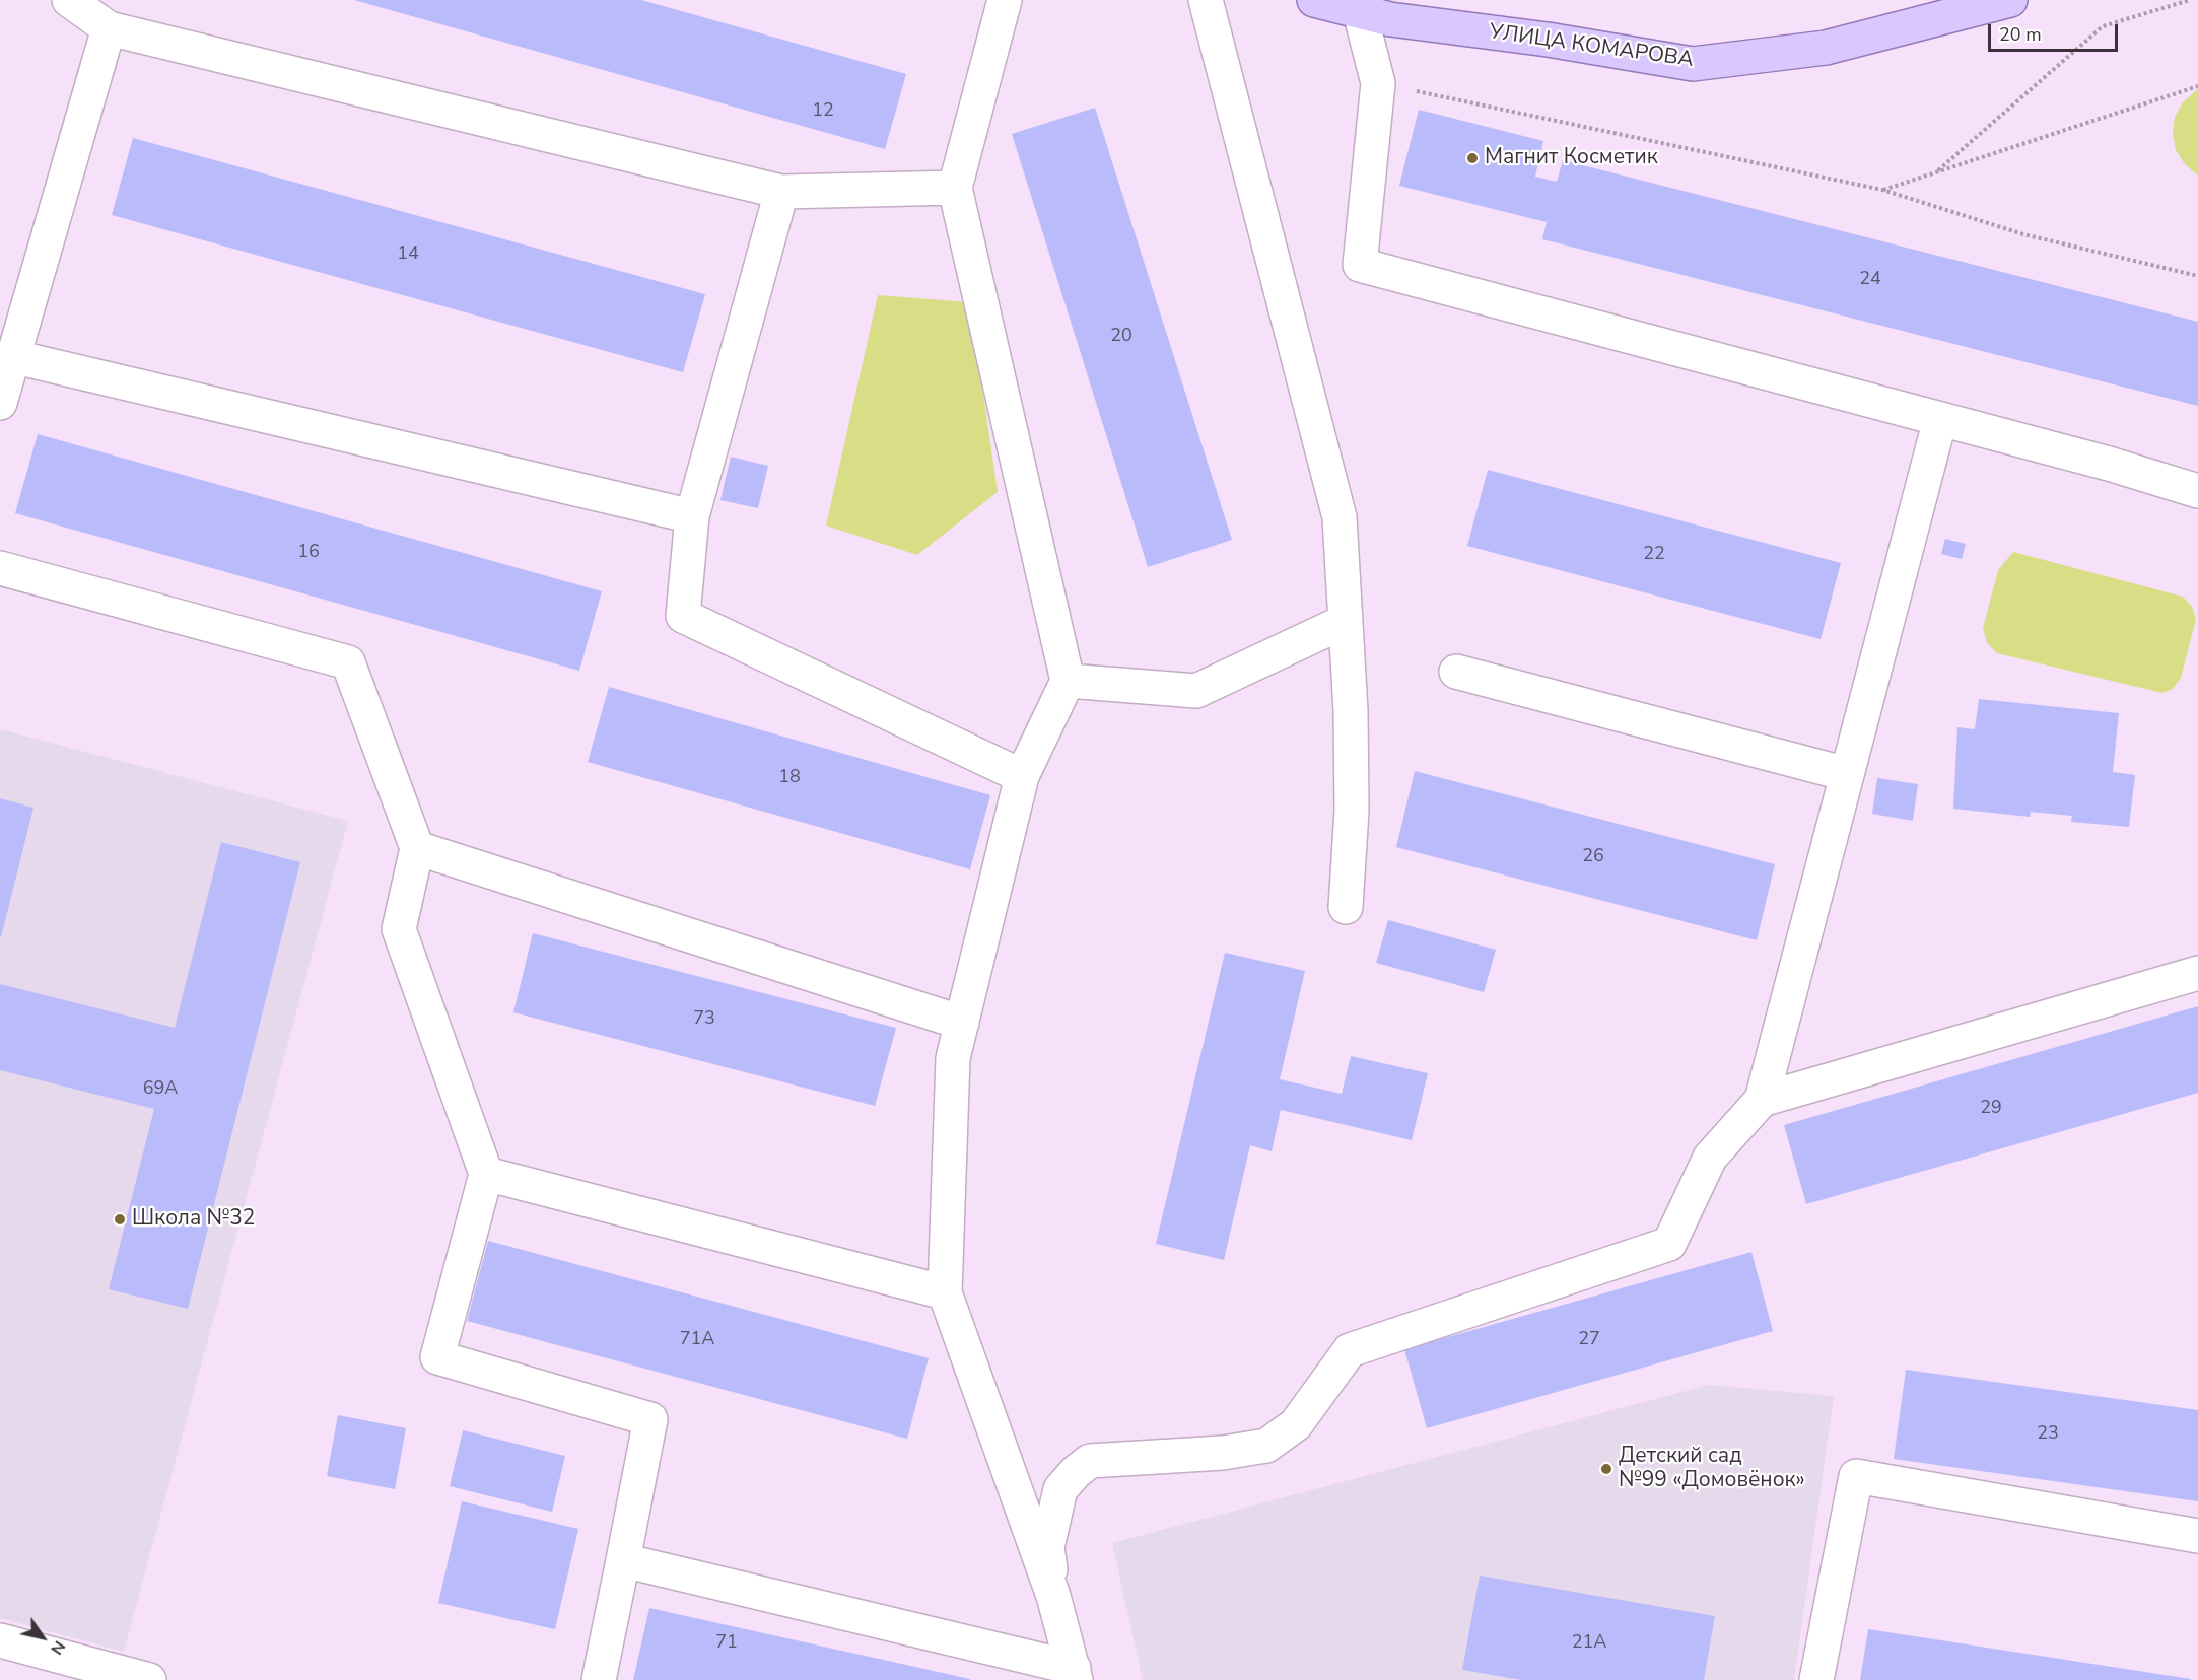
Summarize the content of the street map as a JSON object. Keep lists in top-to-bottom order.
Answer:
{
  "streets": {
    "main road": ["УЛИЦА КОМАРОВА"]
  },
  "places": ["Магнит Косметик", "Школа №32", "Детский сад №99 «Домовёнок»"],
  "house_numbers": [
    "12",
    "14",
    "24",
    "20",
    "16",
    "22",
    "18",
    "26",
    "73",
    "69А",
    "29",
    "71А",
    "27",
    "23",
    "71",
    "21А"
  ],
  "scale_bar": "20 m",
  "north": "bottom right"
}
